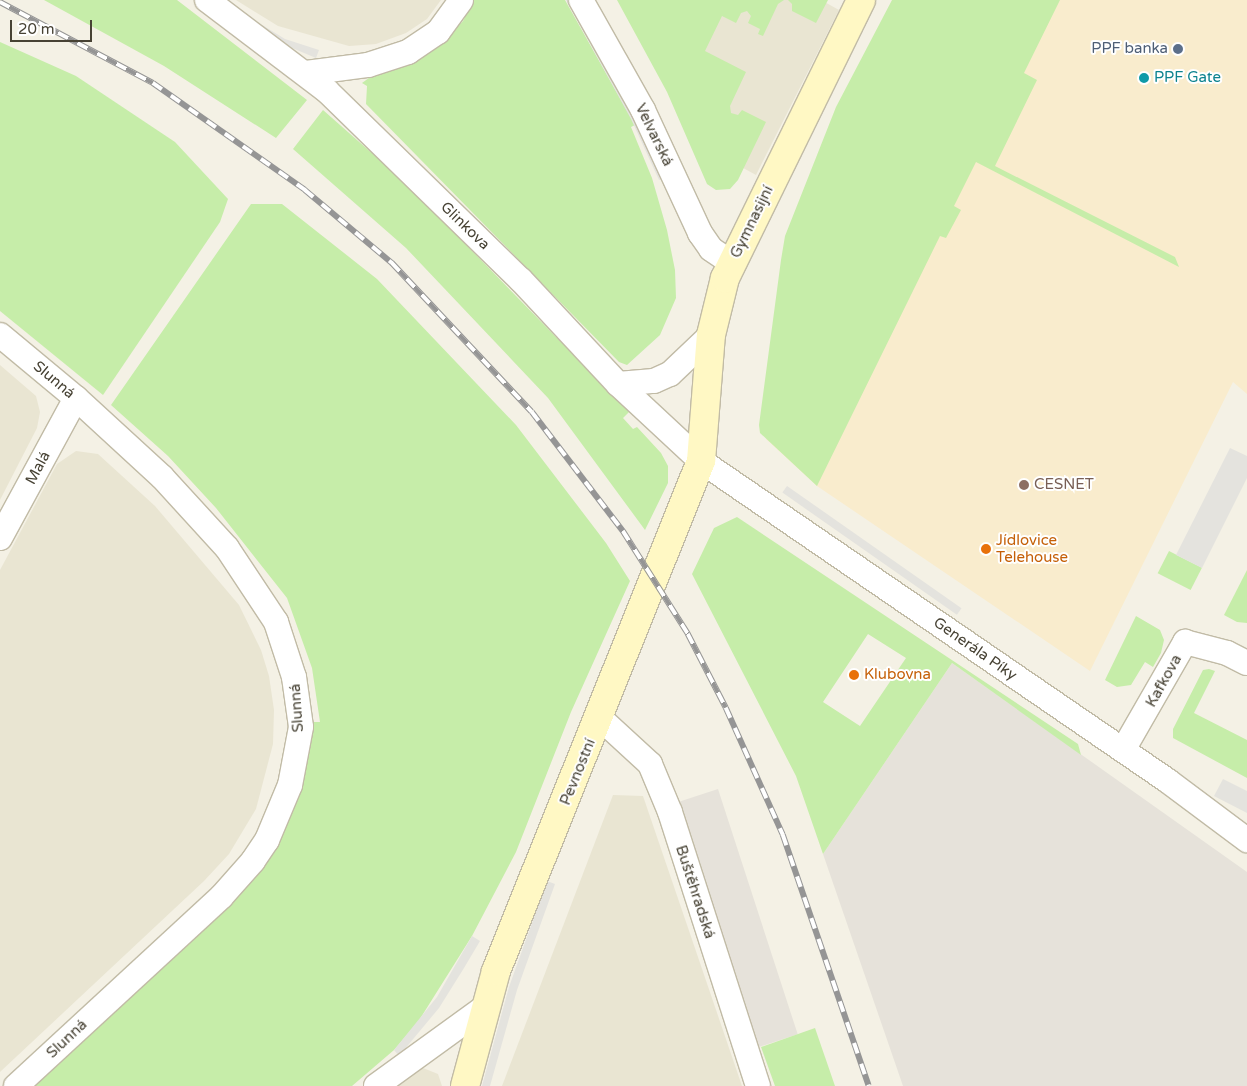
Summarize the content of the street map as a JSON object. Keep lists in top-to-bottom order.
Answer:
{
  "streets": {
    "street": [
      "Velvarská",
      "Gymnasijní",
      "Glinkova",
      "Slunná",
      "Malá",
      "Generála Píky",
      "Kafkova",
      "Pevnostní",
      "Buštěhradská"
    ]
  },
  "crossings": [
    ["Velvarská", "Gymnasijní"],
    ["Gymnasijní", "Glinkova"],
    ["Gymnasijní", "Generála Píky"],
    ["Gymnasijní", "Pevnostní"],
    ["Glinkova", "Generála Píky"],
    ["Glinkova", "Pevnostní"],
    ["Slunná", "Malá"],
    ["Generála Píky", "Kafkova"],
    ["Generála Píky", "Pevnostní"],
    ["Pevnostní", "Buštěhradská"]
  ],
  "places": [
    "PPF banka",
    "PPF Gate",
    "CESNET",
    "Jídlovice Telehouse",
    "Klubovna"
  ],
  "scale_bar": "20 m"
}
